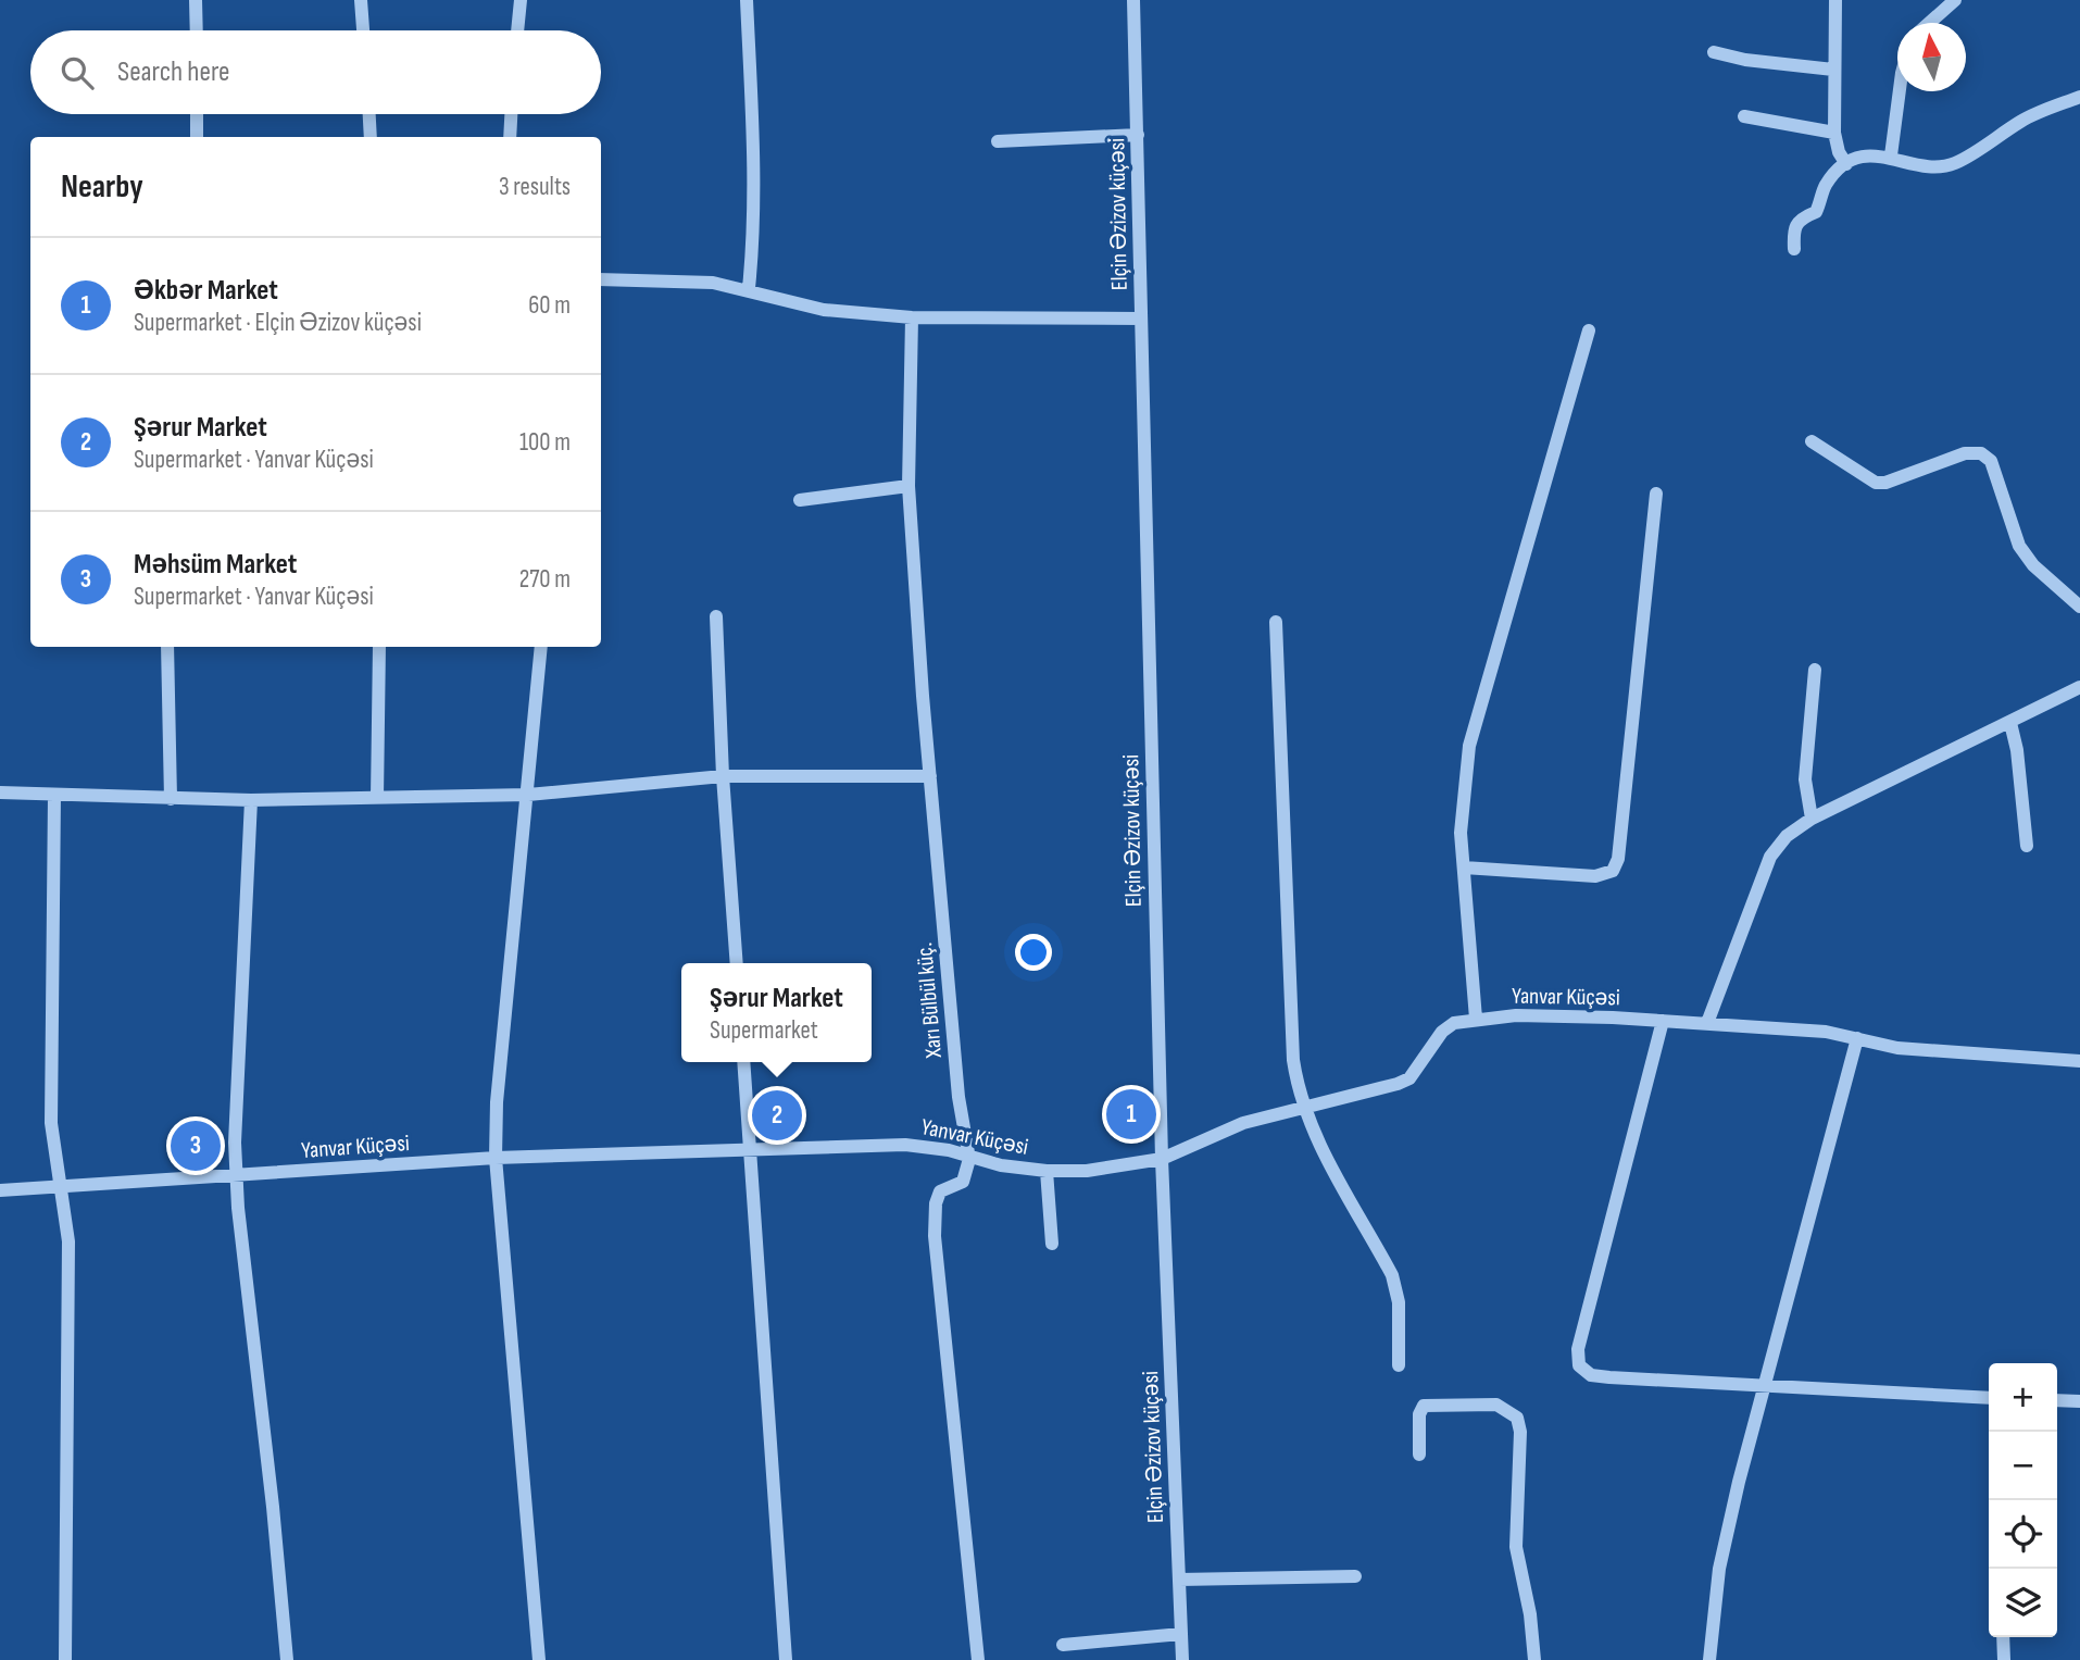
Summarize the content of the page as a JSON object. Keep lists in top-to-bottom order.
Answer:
{
  "streets": {
    "street": ["Elçin Əzizov küçəsi", "Yanvar Küçəsi", "Xarı Bülbül küç."]
  },
  "crossings": [
    ["Elçin Əzizov küçəsi", "Yanvar Küçəsi"],
    ["Yanvar Küçəsi", "Xarı Bülbül küç."]
  ],
  "north": "top",
  "page": {
    "search": "Search here",
    "heading": ["Nearby", "3 results"],
    "list": [
      {
        "mark": "1",
        "name": "Əkbər Market",
        "note": "Supermarket · Elçin Əzizov küçəsi",
        "value": "60 m"
      },
      {
        "mark": "2",
        "name": "Şərur Market",
        "note": "Supermarket · Yanvar Küçəsi",
        "value": "100 m"
      },
      {
        "mark": "3",
        "name": "Məhsüm Market",
        "note": "Supermarket · Yanvar Küçəsi",
        "value": "270 m"
      }
    ],
    "popup": ["Şərur Market", "Supermarket"],
    "pins": ["1", "2", "3"],
    "map_buttons": ["+", "−"]
  }
}
